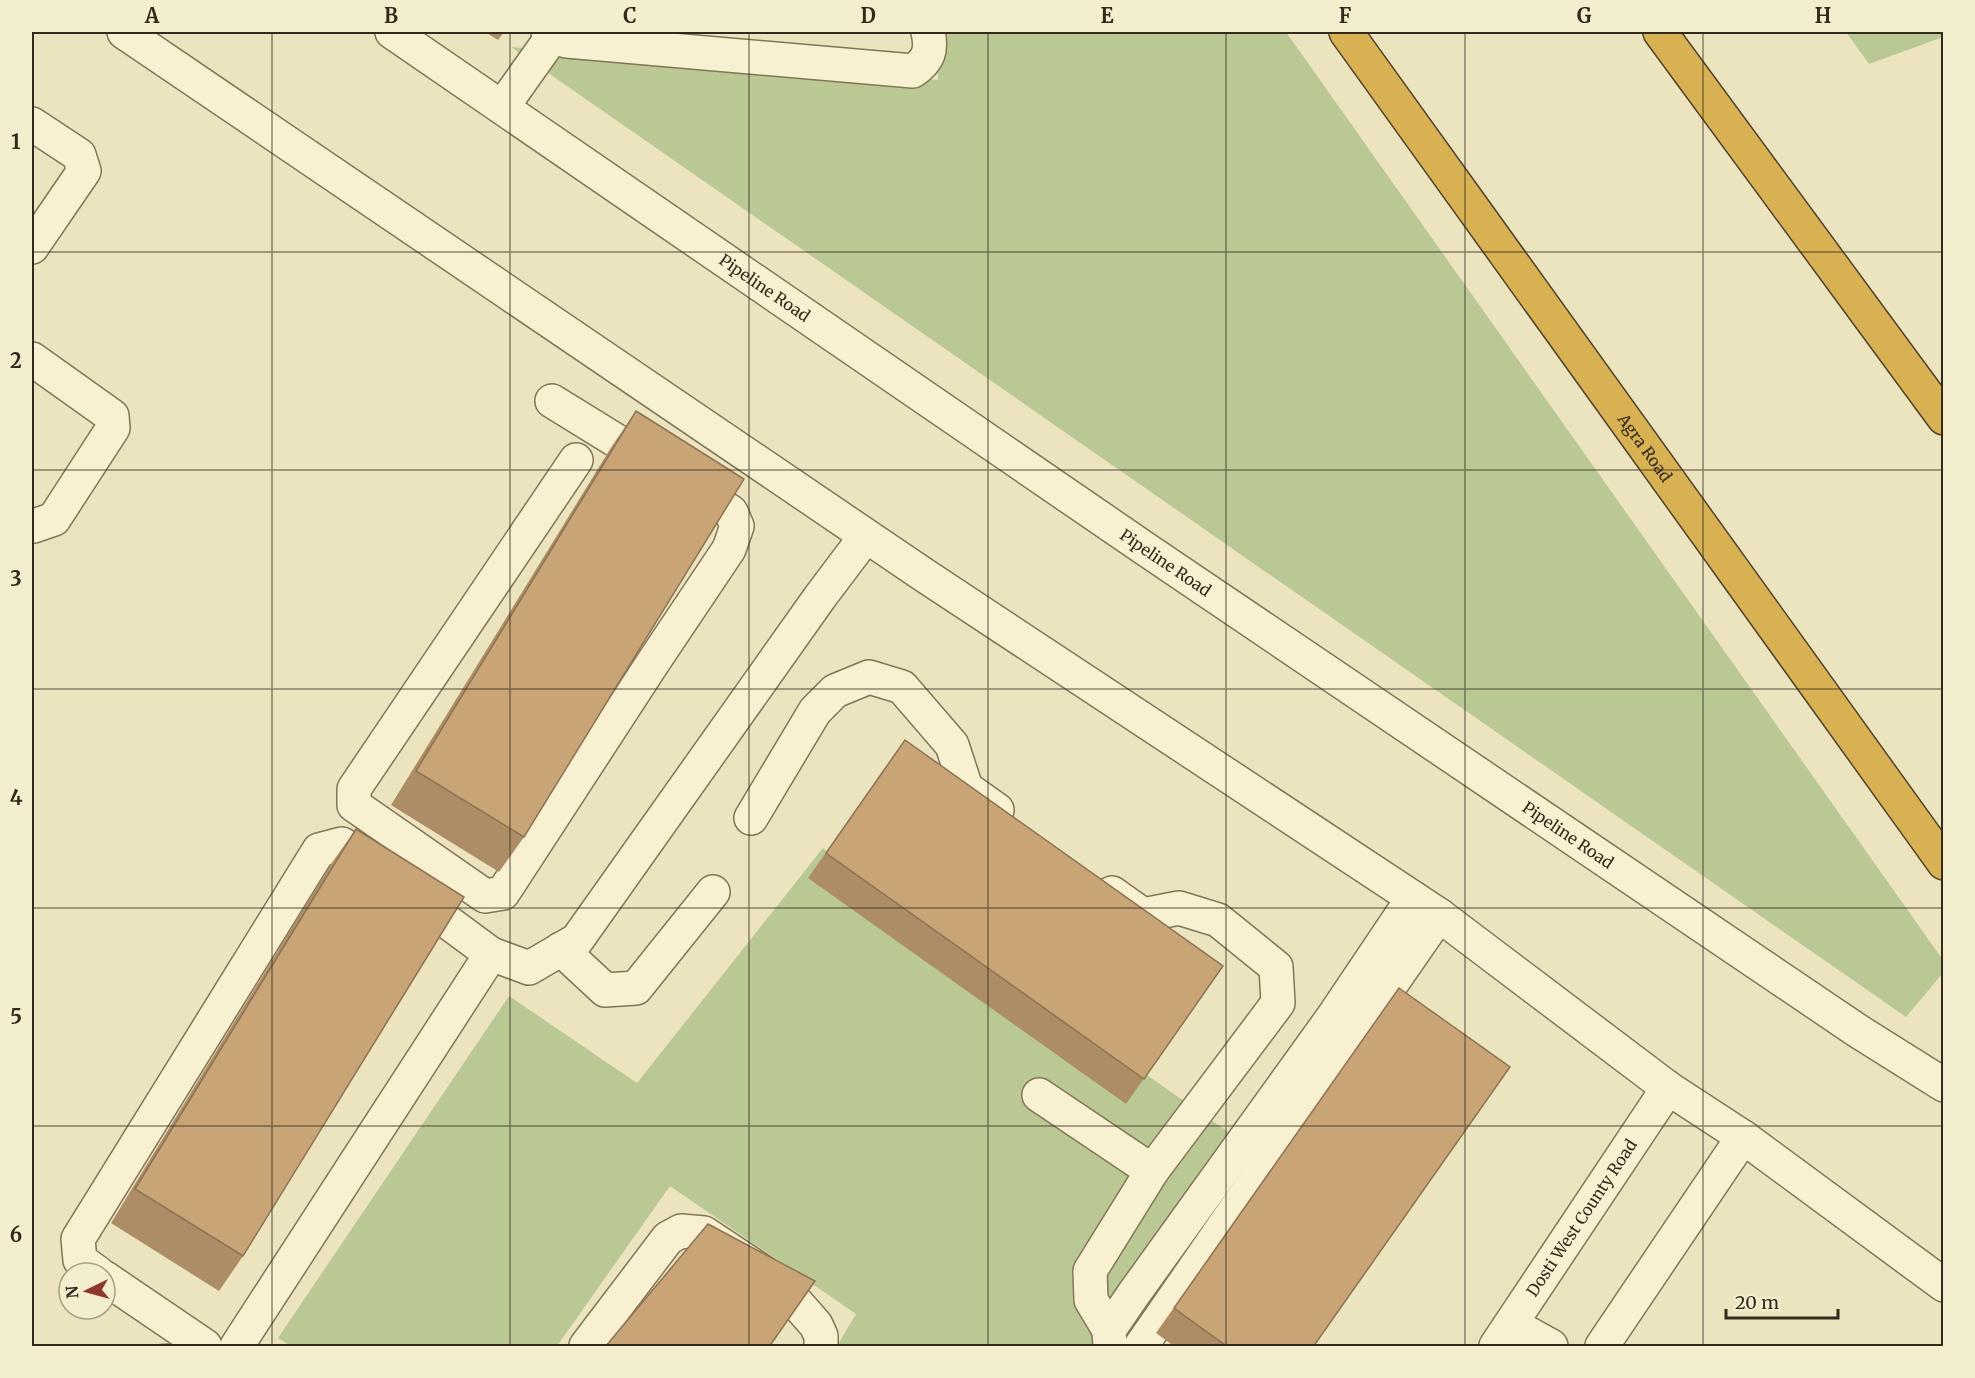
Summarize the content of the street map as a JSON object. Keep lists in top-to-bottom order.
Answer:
{
  "streets": {
    "highway": ["Agra Road"],
    "street": ["Pipeline Road", "Dosti West County Road"]
  },
  "scale_bar": "20 m",
  "north": "left",
  "grid": {
    "columns": [
      "A",
      "B",
      "C",
      "D",
      "E",
      "F",
      "G",
      "H"
    ],
    "rows": [
      "1",
      "2",
      "3",
      "4",
      "5",
      "6"
    ]
  }
}
